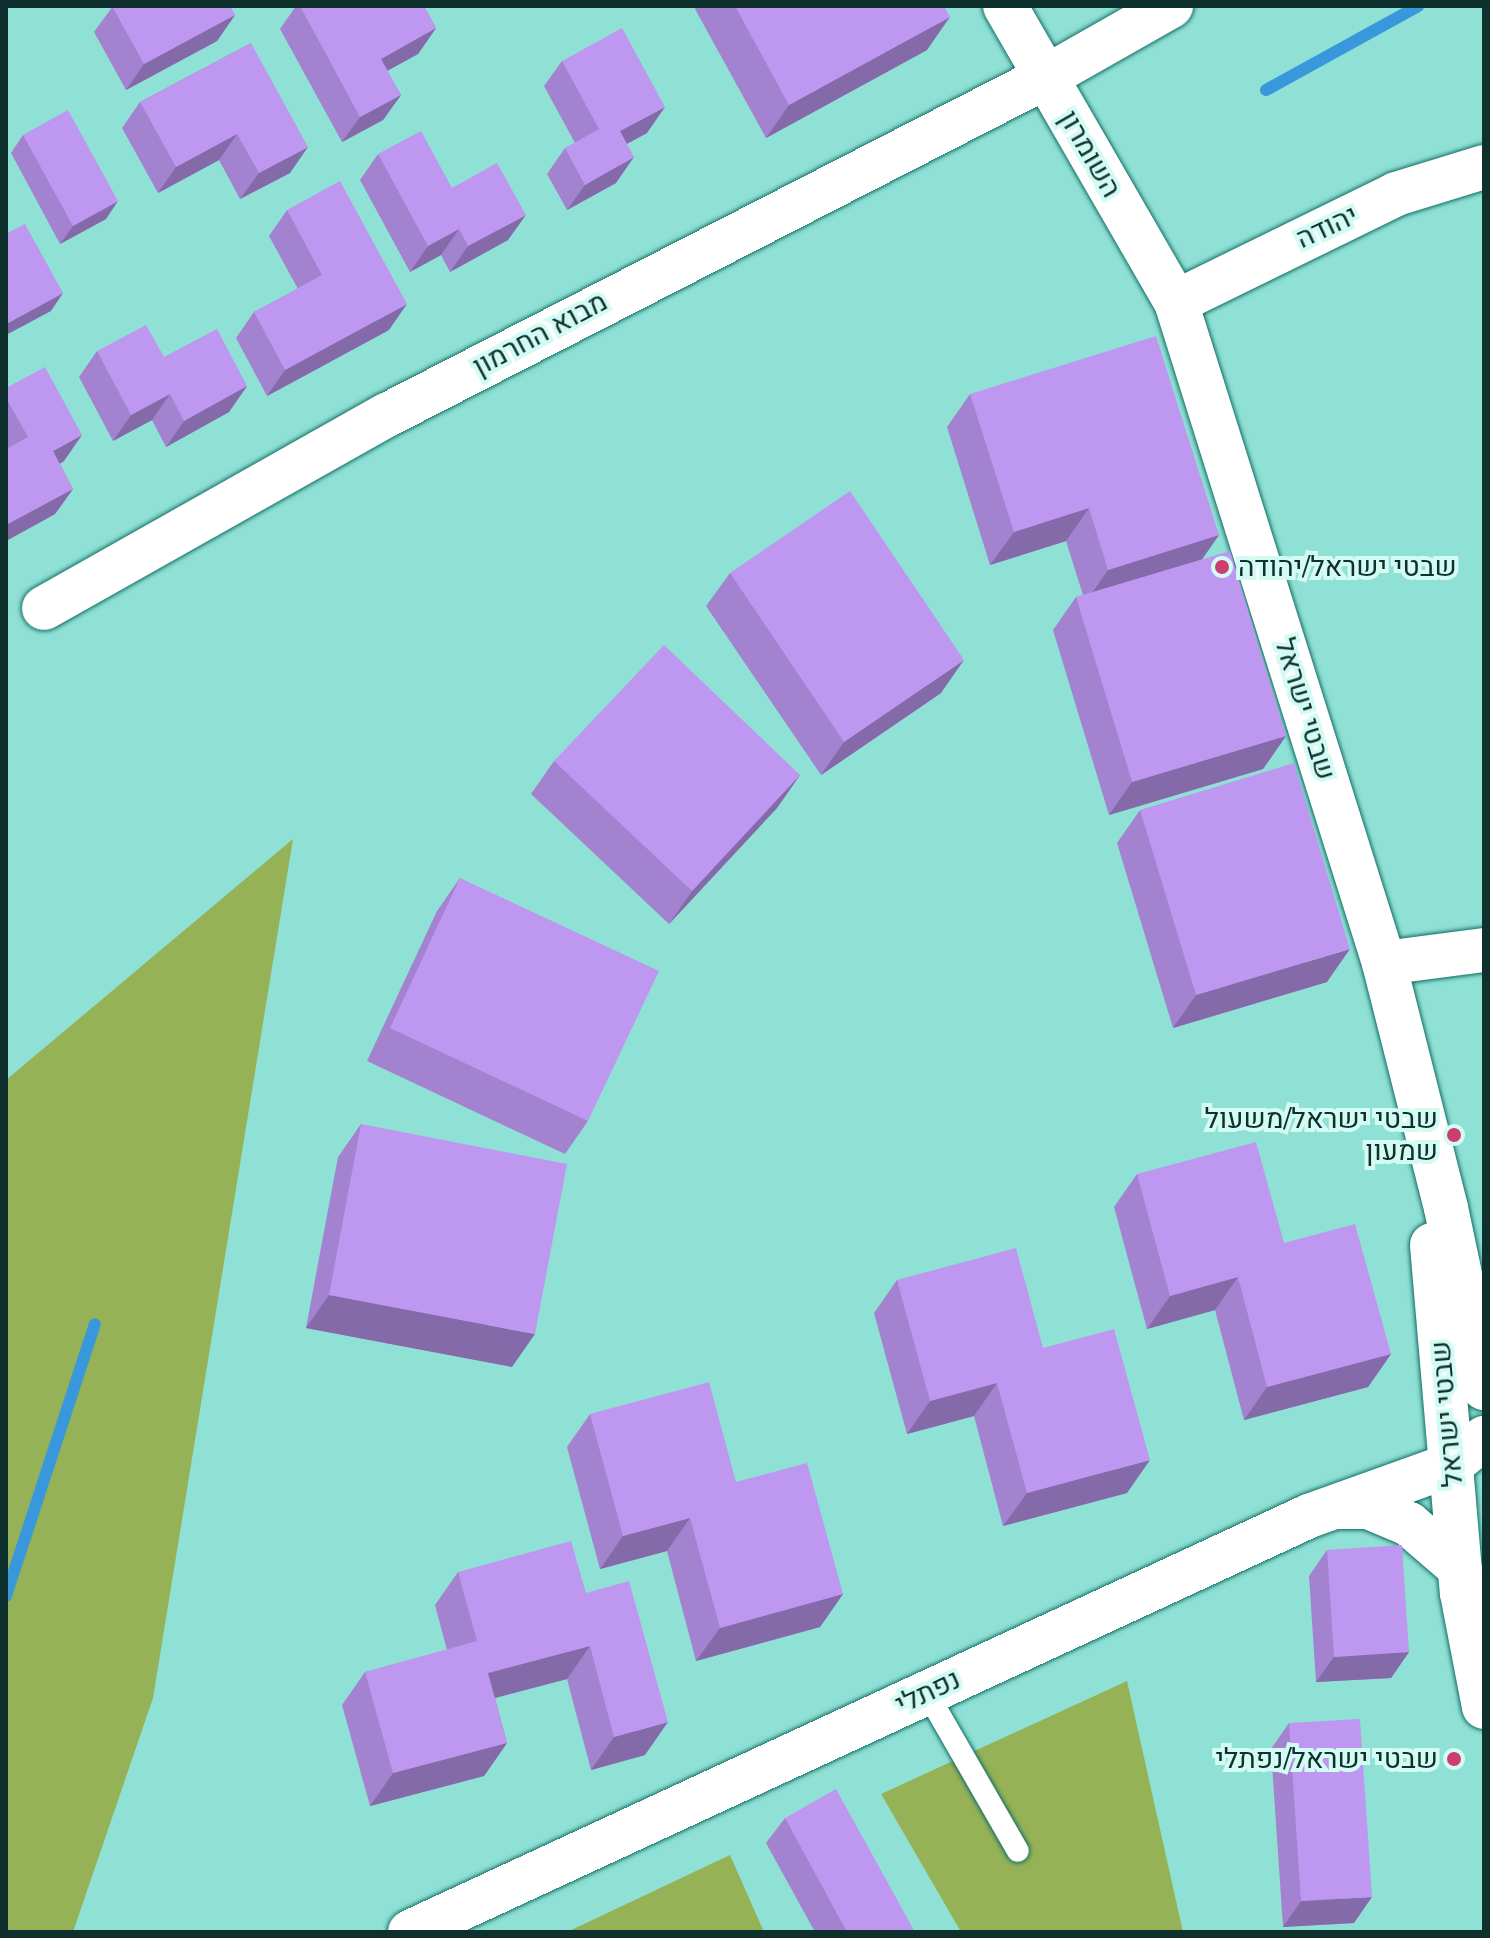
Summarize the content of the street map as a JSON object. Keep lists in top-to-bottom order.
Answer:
{
  "streets": {
    "street": [
      "השומרון",
      "יהודה",
      "מבוא החרמון",
      "שבטי ישראל",
      "נפתלי"
    ]
  },
  "crossings": [
    ["השומרון", "יהודה"],
    ["השומרון", "מבוא החרמון"],
    ["השומרון", "שבטי ישראל"],
    ["יהודה", "שבטי ישראל"],
    ["שבטי ישראל", "נפתלי"]
  ],
  "places": ["שבטי ישראל/יהודה", "שבטי ישראל/משעול שמעון", "שבטי ישראל/נפתלי"]
}
